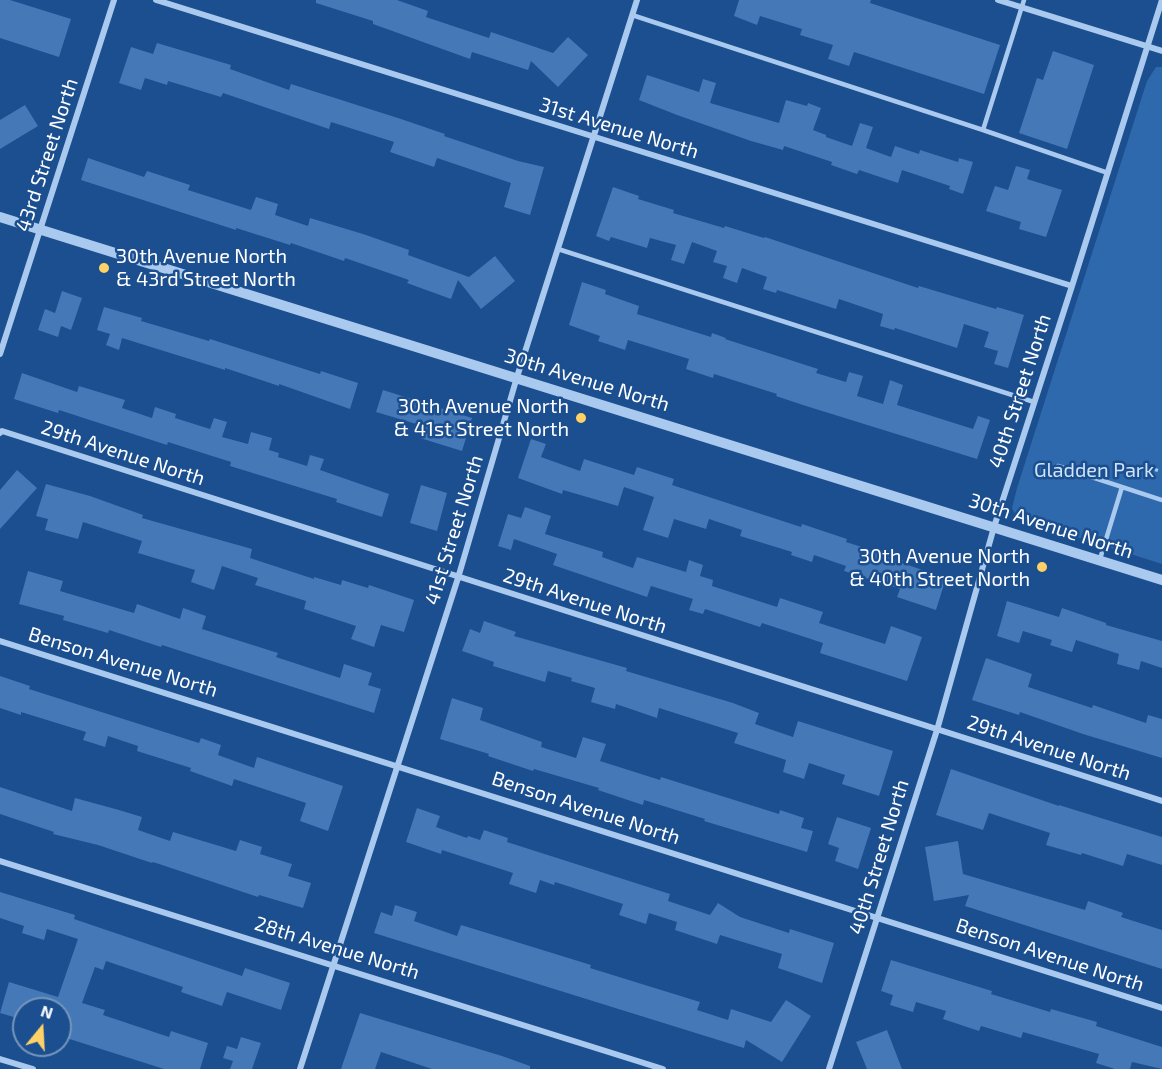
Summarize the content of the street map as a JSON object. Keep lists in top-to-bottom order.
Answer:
{
  "streets": {
    "street": [
      "31st Avenue North",
      "43rd Street North",
      "30th Avenue North",
      "40th Street North",
      "29th Avenue North",
      "41st Street North",
      "Benson Avenue North",
      "28th Avenue North"
    ]
  },
  "crossings": [
    ["31st Avenue North", "40th Street North"],
    ["31st Avenue North", "41st Street North"],
    ["43rd Street North", "30th Avenue North"],
    ["30th Avenue North", "40th Street North"],
    ["30th Avenue North", "41st Street North"],
    ["40th Street North", "29th Avenue North"],
    ["40th Street North", "Benson Avenue North"],
    ["29th Avenue North", "41st Street North"],
    ["41st Street North", "Benson Avenue North"],
    ["41st Street North", "28th Avenue North"]
  ],
  "parks": ["Gladden Park"],
  "places": ["30th Avenue North & 43rd Street North", "30th Avenue North & 41st Street North", "30th Avenue North & 40th Street North"],
  "north": "top"
}
